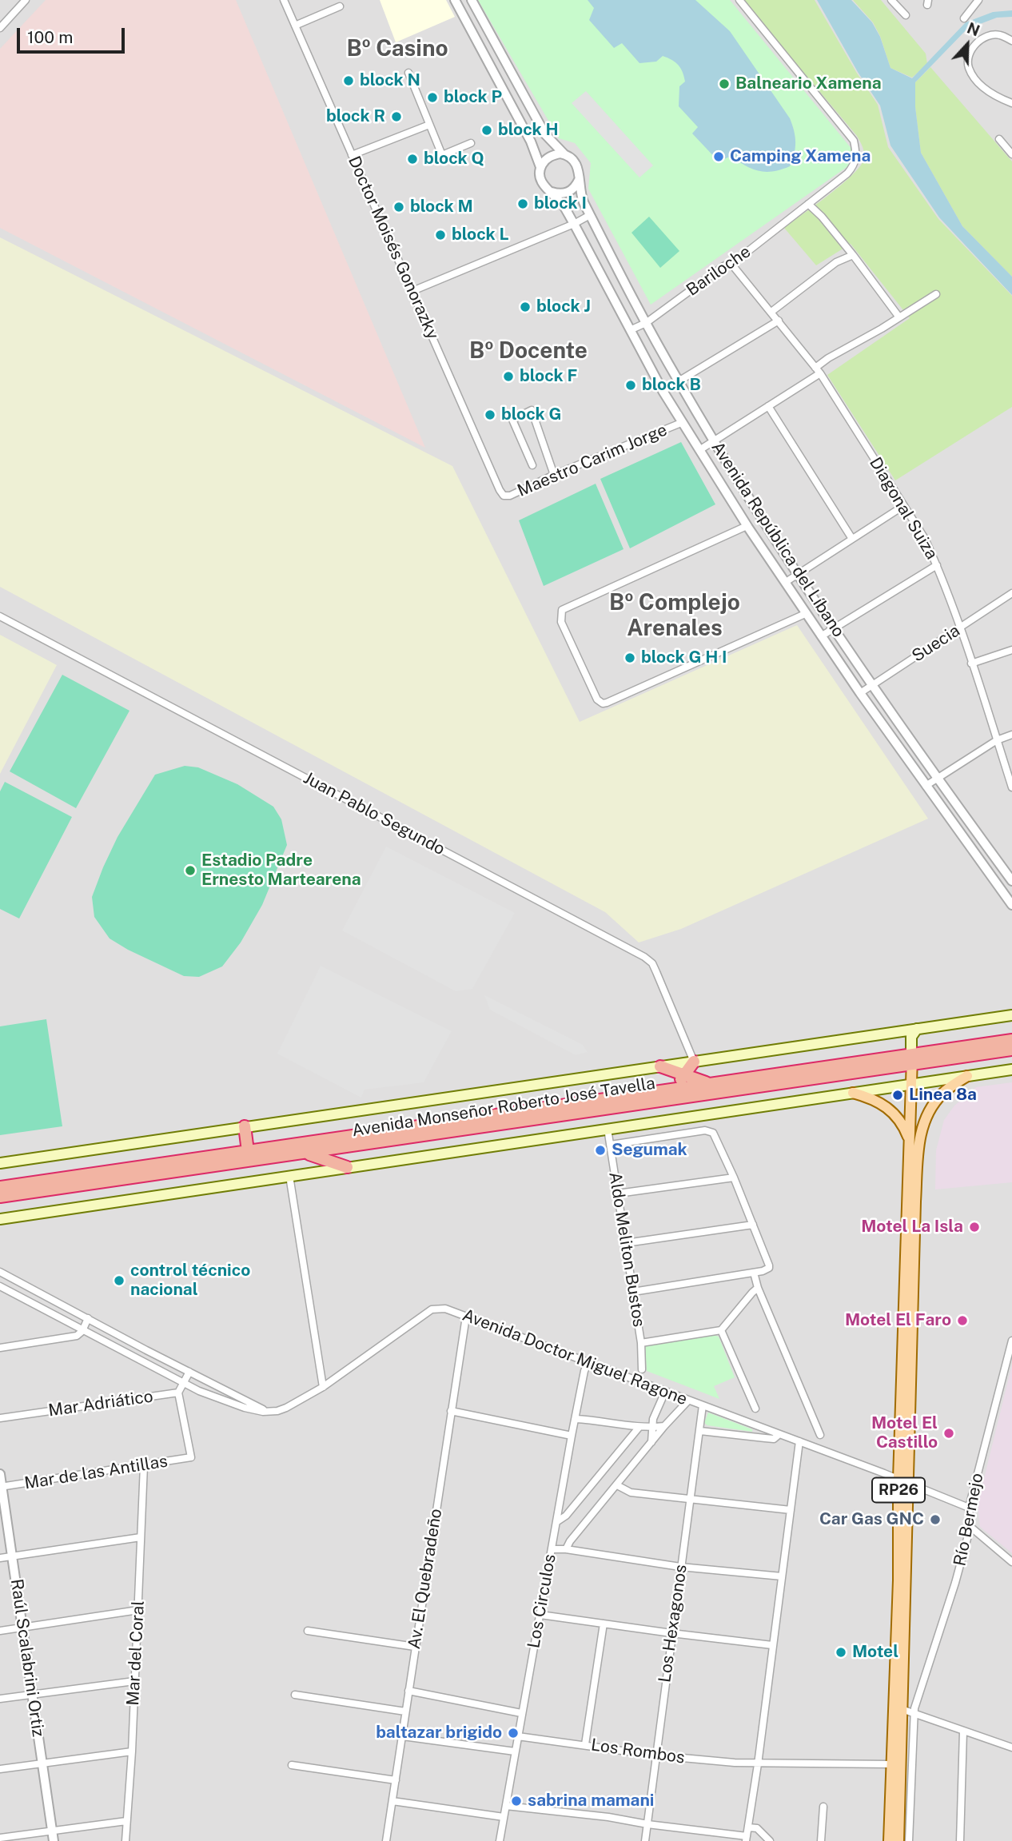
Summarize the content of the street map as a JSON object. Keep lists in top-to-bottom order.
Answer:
{
  "streets": {
    "highway": ["Avenida Monseñor Roberto José Tavella"],
    "main road": ["RP26"],
    "street": [
      "Doctor Moisés Gonorazky",
      "Bariloche",
      "Maestro Carim Jorge",
      "Diagonal Suiza",
      "Avenida República del Líbano",
      "Suecia",
      "Juan Pablo Segundo",
      "Aldo Meliton Bustos",
      "Avenida Doctor Miguel Ragone",
      "Mar Adriático",
      "Mar de las Antillas",
      "Río Bermejo",
      "Av. El Quebradeño",
      "Los Circulos",
      "Los Hexagonos",
      "Mar del Coral",
      "Raúl Scalabrini Ortiz",
      "Los Rombos"
    ]
  },
  "crossings": [
    ["Doctor Moisés Gonorazky", "Maestro Carim Jorge"],
    ["Bariloche", "Diagonal Suiza"],
    ["Bariloche", "Avenida República del Líbano"],
    ["Maestro Carim Jorge", "Avenida República del Líbano"],
    ["Diagonal Suiza", "Suecia"],
    ["Avenida República del Líbano", "Suecia"],
    ["Avenida Monseñor Roberto José Tavella", "RP26"],
    ["Avenida Doctor Miguel Ragone", "RP26"],
    ["Avenida Doctor Miguel Ragone", "Río Bermejo"],
    ["Avenida Doctor Miguel Ragone", "Av. El Quebradeño"],
    ["Avenida Doctor Miguel Ragone", "Los Circulos"],
    ["Avenida Doctor Miguel Ragone", "Los Hexagonos"],
    ["Mar Adriático", "Mar de las Antillas"],
    ["Mar de las Antillas", "Mar del Coral"],
    ["Mar de las Antillas", "Raúl Scalabrini Ortiz"],
    ["RP26", "Los Rombos"],
    ["Los Circulos", "Los Rombos"],
    ["Los Hexagonos", "Los Rombos"]
  ],
  "districts": ["Bº Casino", "Bº Docente", "Bº Complejo Arenales"],
  "places": [
    "block N",
    "Balneario Xamena",
    "block P",
    "block R",
    "block H",
    "Camping Xamena",
    "block Q",
    "block I",
    "block M",
    "block L",
    "block J",
    "block F",
    "block B",
    "block G",
    "block G H I",
    "Estadio Padre Ernesto Martearena",
    "Linea 8a",
    "Segumak",
    "Motel La Isla",
    "control técnico nacional",
    "Motel El Faro",
    "Motel El Castillo",
    "Car Gas GNC",
    "Motel",
    "baltazar brigido",
    "sabrina mamani"
  ],
  "scale_bar": "100 m",
  "north": "top"
}
